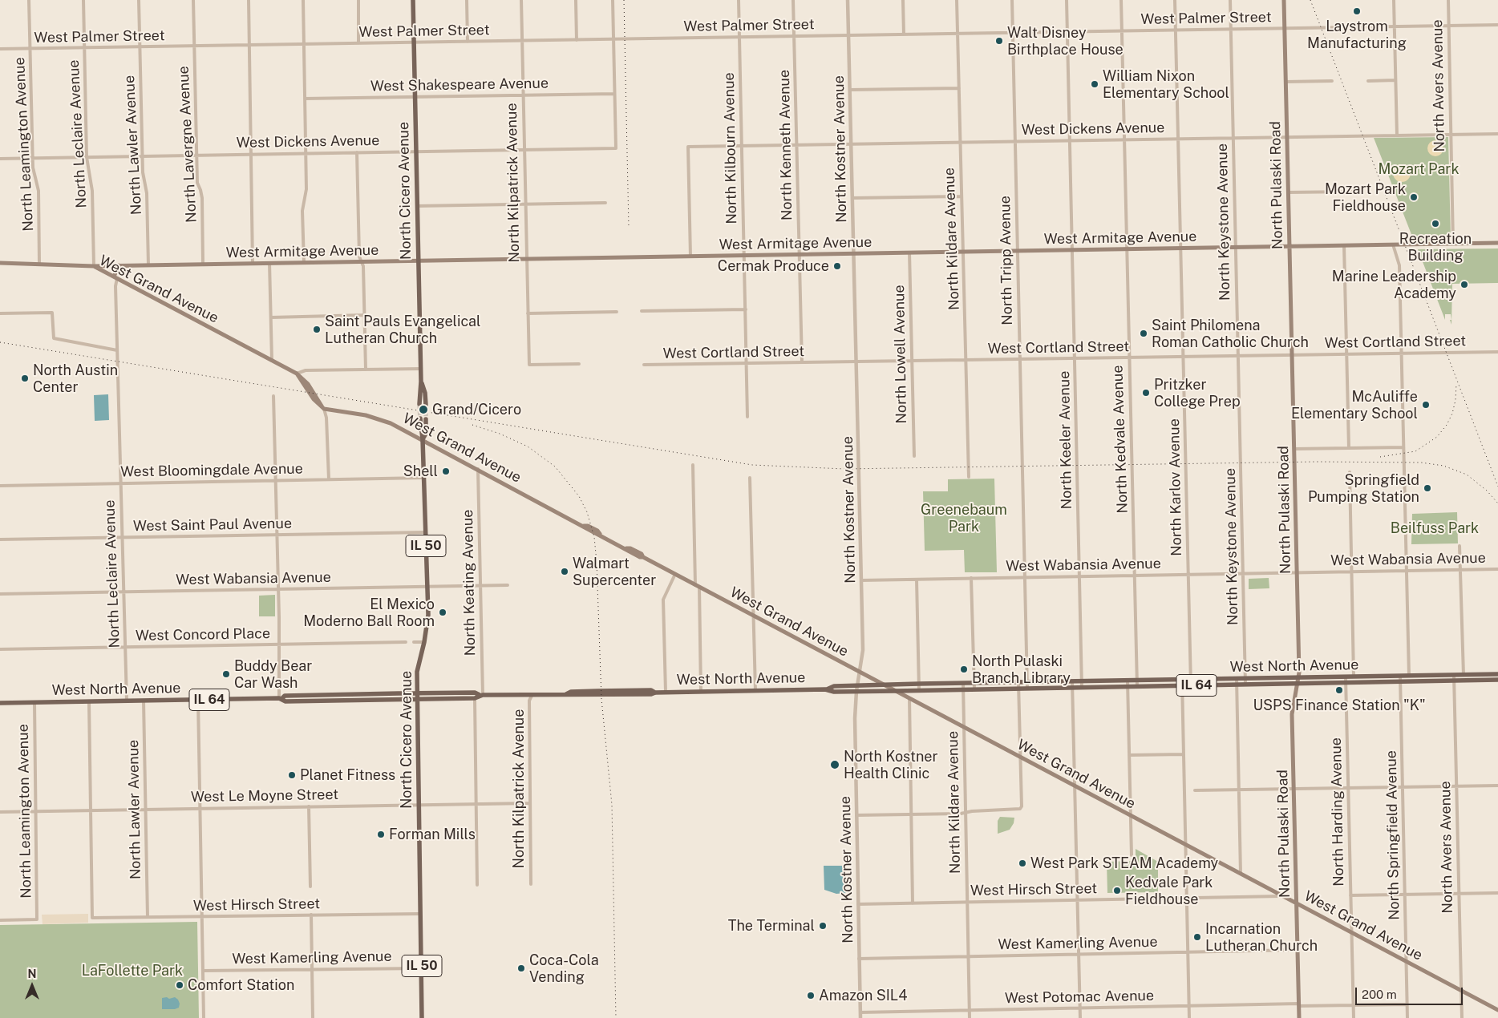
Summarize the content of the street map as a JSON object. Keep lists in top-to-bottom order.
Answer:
{
  "streets": {
    "main road": [
      "North Pulaski Road",
      "North Cicero Avenue",
      "West Armitage Avenue",
      "West Grand Avenue",
      "IL 50",
      "West North Avenue",
      "IL 64"
    ],
    "street": [
      "West Palmer Street",
      "West Shakespeare Avenue",
      "North Avers Avenue",
      "West Dickens Avenue",
      "North Leclaire Avenue",
      "North Leamington Avenue",
      "North Lavergne Avenue",
      "North Lawler Avenue",
      "North Kenneth Avenue",
      "North Kilbourn Avenue",
      "North Kostner Avenue",
      "North Kilpatrick Avenue",
      "North Keystone Avenue",
      "North Kildare Avenue",
      "North Tripp Avenue",
      "West Cortland Street",
      "North Lowell Avenue",
      "North Kedvale Avenue",
      "North Keeler Avenue",
      "West Bloomingdale Avenue",
      "North Karlov Avenue",
      "West Saint Paul Avenue",
      "West Wabansia Avenue",
      "North Keating Avenue",
      "West Concord Place",
      "West Le Moyne Street",
      "North Harding Avenue",
      "North Springfield Avenue",
      "West Hirsch Street",
      "West Kamerling Avenue",
      "West Potomac Avenue"
    ]
  },
  "crossings": [
    ["West Palmer Street", "North Avers Avenue"],
    ["West Palmer Street", "North Leclaire Avenue"],
    ["West Palmer Street", "North Leamington Avenue"],
    ["West Palmer Street", "North Lavergne Avenue"],
    ["West Palmer Street", "North Lawler Avenue"],
    ["West Palmer Street", "North Kenneth Avenue"],
    ["West Palmer Street", "North Kilbourn Avenue"],
    ["West Palmer Street", "North Kostner Avenue"],
    ["West Palmer Street", "North Kilpatrick Avenue"],
    ["West Palmer Street", "North Pulaski Road"],
    ["West Palmer Street", "North Cicero Avenue"],
    ["West Palmer Street", "North Keystone Avenue"],
    ["West Palmer Street", "North Kildare Avenue"],
    ["West Palmer Street", "North Tripp Avenue"],
    ["West Palmer Street", "North Kedvale Avenue"],
    ["West Palmer Street", "North Keeler Avenue"],
    ["West Palmer Street", "North Karlov Avenue"],
    ["West Shakespeare Avenue", "West Dickens Avenue"],
    ["West Shakespeare Avenue", "North Kilpatrick Avenue"],
    ["West Shakespeare Avenue", "North Cicero Avenue"],
    ["North Avers Avenue", "West Dickens Avenue"],
    ["North Avers Avenue", "West Armitage Avenue"],
    ["North Avers Avenue", "West Grand Avenue"],
    ["North Avers Avenue", "West North Avenue"],
    ["West Dickens Avenue", "North Leclaire Avenue"],
    ["West Dickens Avenue", "North Leamington Avenue"],
    ["West Dickens Avenue", "North Lavergne Avenue"],
    ["West Dickens Avenue", "North Lawler Avenue"],
    ["West Dickens Avenue", "North Kenneth Avenue"],
    ["West Dickens Avenue", "North Kilbourn Avenue"],
    ["West Dickens Avenue", "North Kostner Avenue"],
    ["West Dickens Avenue", "North Kilpatrick Avenue"],
    ["West Dickens Avenue", "North Pulaski Road"],
    ["West Dickens Avenue", "North Cicero Avenue"],
    ["West Dickens Avenue", "North Keystone Avenue"],
    ["West Dickens Avenue", "West Armitage Avenue"],
    ["West Dickens Avenue", "North Kildare Avenue"],
    ["West Dickens Avenue", "North Tripp Avenue"],
    ["West Dickens Avenue", "North Kedvale Avenue"],
    ["West Dickens Avenue", "North Keeler Avenue"],
    ["West Dickens Avenue", "North Karlov Avenue"],
    ["North Leclaire Avenue", "West Armitage Avenue"],
    ["North Leclaire Avenue", "West Grand Avenue"],
    ["North Leclaire Avenue", "West Bloomingdale Avenue"],
    ["North Leclaire Avenue", "West Saint Paul Avenue"],
    ["North Leclaire Avenue", "West Wabansia Avenue"],
    ["North Leclaire Avenue", "West Concord Place"],
    ["North Leclaire Avenue", "West North Avenue"],
    ["North Leamington Avenue", "West Grand Avenue"],
    ["North Leamington Avenue", "West North Avenue"],
    ["North Leamington Avenue", "West Le Moyne Street"],
    ["North Lavergne Avenue", "West Armitage Avenue"],
    ["North Lawler Avenue", "West Armitage Avenue"],
    ["North Lawler Avenue", "West North Avenue"],
    ["North Lawler Avenue", "West Le Moyne Street"],
    ["North Lawler Avenue", "West Hirsch Street"],
    ["North Kenneth Avenue", "West Armitage Avenue"],
    ["North Kenneth Avenue", "West Cortland Street"],
    ["North Kilbourn Avenue", "West Armitage Avenue"],
    ["North Kilbourn Avenue", "West Cortland Street"],
    ["North Kostner Avenue", "West Armitage Avenue"],
    ["North Kostner Avenue", "West Grand Avenue"],
    ["North Kostner Avenue", "West Cortland Street"],
    ["North Kostner Avenue", "West Wabansia Avenue"],
    ["North Kostner Avenue", "West North Avenue"],
    ["North Kostner Avenue", "West Hirsch Street"],
    ["North Kostner Avenue", "West Kamerling Avenue"],
    ["North Kostner Avenue", "West Potomac Avenue"],
    ["North Kilpatrick Avenue", "West Armitage Avenue"],
    ["North Kilpatrick Avenue", "West North Avenue"],
    ["North Kilpatrick Avenue", "West Le Moyne Street"],
    ["North Pulaski Road", "West Armitage Avenue"],
    ["North Pulaski Road", "West Grand Avenue"],
    ["North Pulaski Road", "West Cortland Street"],
    ["North Pulaski Road", "West Wabansia Avenue"],
    ["North Pulaski Road", "West North Avenue"],
    ["North Pulaski Road", "West Kamerling Avenue"],
    ["North Pulaski Road", "West Potomac Avenue"],
    ["North Cicero Avenue", "West Armitage Avenue"],
    ["North Cicero Avenue", "West Grand Avenue"],
    ["North Cicero Avenue", "West Bloomingdale Avenue"],
    ["North Cicero Avenue", "West Saint Paul Avenue"],
    ["North Cicero Avenue", "West Wabansia Avenue"],
    ["North Cicero Avenue", "West North Avenue"],
    ["North Cicero Avenue", "West Le Moyne Street"],
    ["North Cicero Avenue", "West Hirsch Street"],
    ["North Cicero Avenue", "West Kamerling Avenue"],
    ["North Keystone Avenue", "West Armitage Avenue"],
    ["North Keystone Avenue", "West Cortland Street"],
    ["North Keystone Avenue", "West Wabansia Avenue"],
    ["North Keystone Avenue", "West North Avenue"],
    ["West Armitage Avenue", "North Kildare Avenue"],
    ["West Armitage Avenue", "North Tripp Avenue"],
    ["West Armitage Avenue", "West Grand Avenue"],
    ["West Armitage Avenue", "North Lowell Avenue"],
    ["West Armitage Avenue", "North Kedvale Avenue"],
    ["West Armitage Avenue", "North Keeler Avenue"],
    ["West Armitage Avenue", "North Karlov Avenue"],
    ["North Kildare Avenue", "West Grand Avenue"],
    ["North Kildare Avenue", "West Cortland Street"],
    ["North Kildare Avenue", "West North Avenue"],
    ["North Kildare Avenue", "West Hirsch Street"],
    ["North Kildare Avenue", "West Kamerling Avenue"],
    ["North Kildare Avenue", "West Potomac Avenue"],
    ["North Tripp Avenue", "West Cortland Street"],
    ["North Tripp Avenue", "West Wabansia Avenue"],
    ["North Tripp Avenue", "West North Avenue"],
    ["West Grand Avenue", "North Keating Avenue"],
    ["West Grand Avenue", "West North Avenue"],
    ["West Grand Avenue", "North Harding Avenue"],
    ["West Grand Avenue", "North Springfield Avenue"],
    ["West Grand Avenue", "West Hirsch Street"],
    ["West Cortland Street", "North Lowell Avenue"],
    ["West Cortland Street", "North Kedvale Avenue"],
    ["West Cortland Street", "North Keeler Avenue"],
    ["West Cortland Street", "North Karlov Avenue"],
    ["North Kedvale Avenue", "West Wabansia Avenue"],
    ["North Kedvale Avenue", "West North Avenue"],
    ["North Keeler Avenue", "West Wabansia Avenue"],
    ["North Keeler Avenue", "West North Avenue"],
    ["North Karlov Avenue", "West Wabansia Avenue"],
    ["North Karlov Avenue", "West North Avenue"],
    ["West Wabansia Avenue", "North Keating Avenue"],
    ["North Keating Avenue", "West North Avenue"],
    ["West North Avenue", "North Harding Avenue"],
    ["West North Avenue", "North Springfield Avenue"],
    ["West Le Moyne Street", "West Hirsch Street"],
    ["North Harding Avenue", "West Potomac Avenue"],
    ["North Springfield Avenue", "West Potomac Avenue"]
  ],
  "parks": [
    "Mozart Park",
    "Greenebaum Park",
    "Beilfuss Park",
    "LaFollette Park"
  ],
  "places": [
    "Laystrom Manufacturing",
    "Walt Disney Birthplace House",
    "William Nixon Elementary School",
    "Mozart Park Fieldhouse",
    "Recreation Building",
    "Cermak Produce",
    "Marine Leadership Academy",
    "Saint Pauls Evangelical Lutheran Church",
    "Saint Philomena Roman Catholic Church",
    "North Austin Center",
    "Pritzker College Prep",
    "McAuliffe Elementary School",
    "Grand/Cicero",
    "Shell",
    "Springfield Pumping Station",
    "Walmart Supercenter",
    "El Mexico Moderno Ball Room",
    "North Pulaski Branch Library",
    "Buddy Bear Car Wash",
    "USPS Finance Station \"K\"",
    "North Kostner Health Clinic",
    "Planet Fitness",
    "Forman Mills",
    "West Park STEAM Academy",
    "Kedvale Park Fieldhouse",
    "The Terminal",
    "Incarnation Lutheran Church",
    "Coca-Cola Vending",
    "Comfort Station",
    "Amazon SIL4"
  ],
  "scale_bar": "200 m",
  "north": "top"
}
